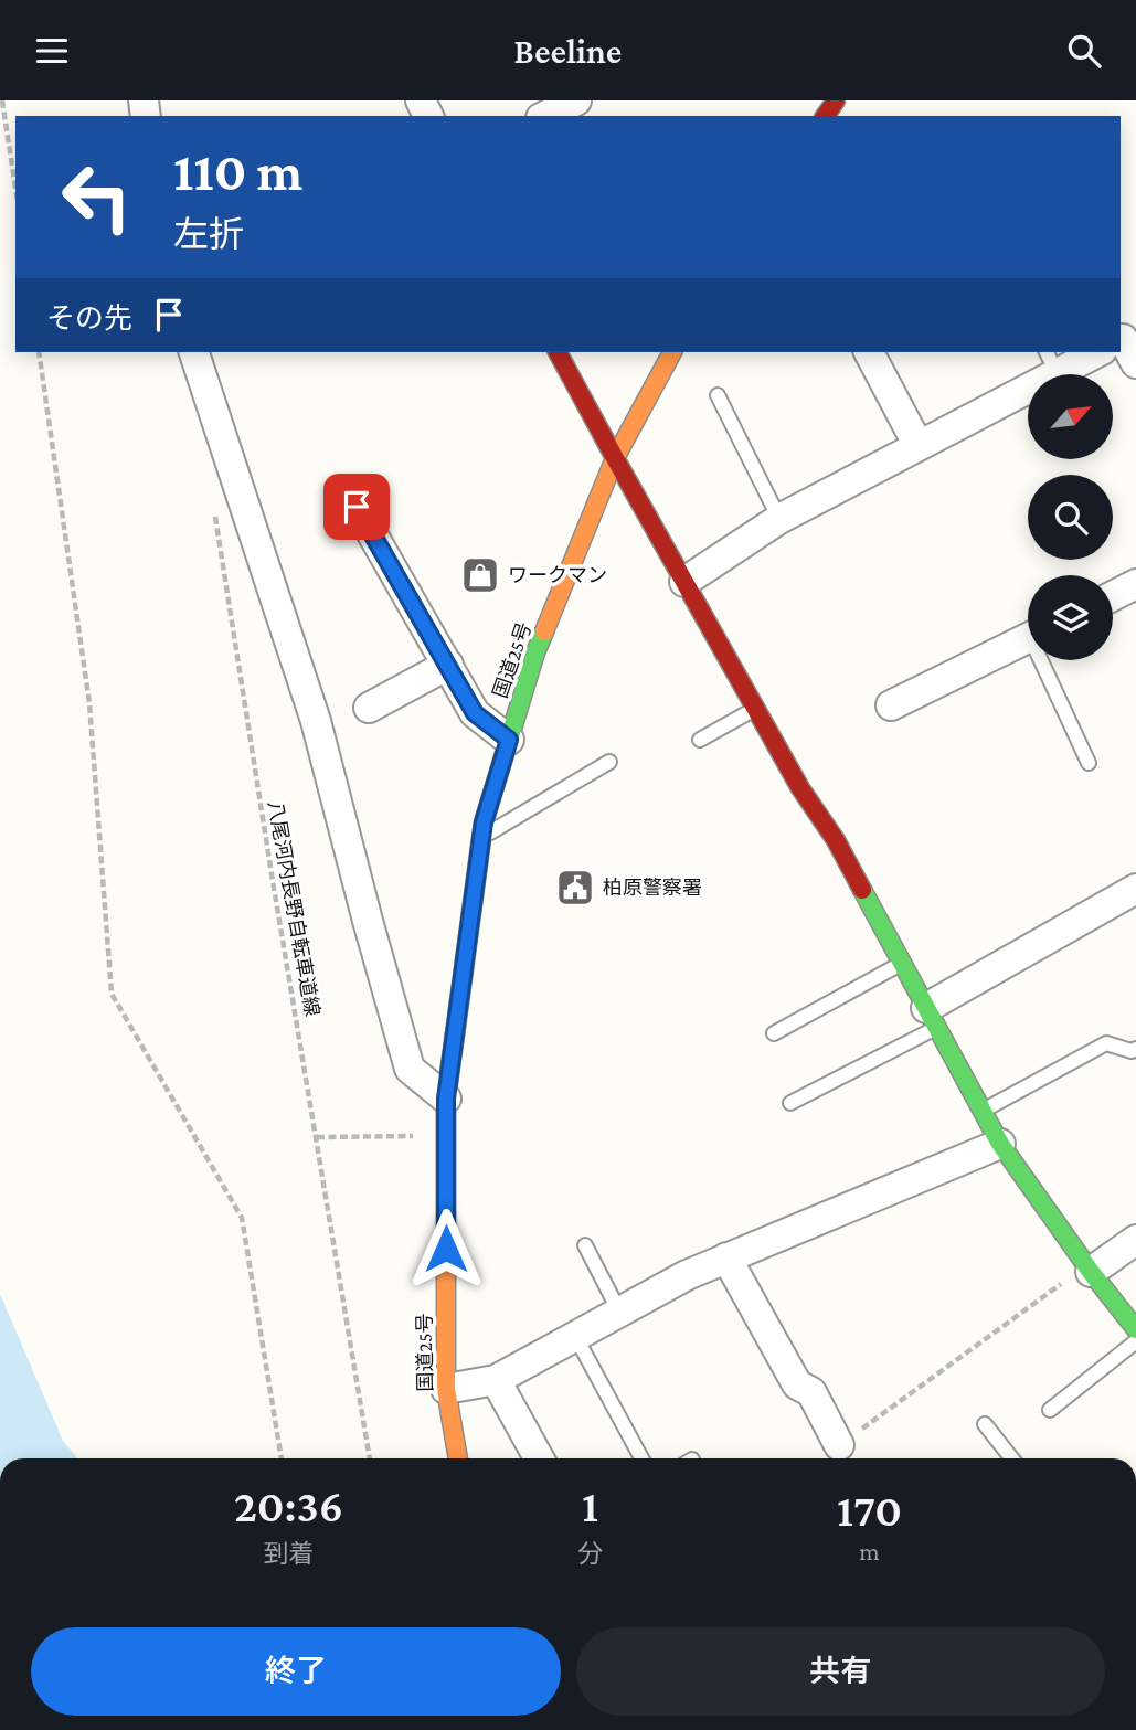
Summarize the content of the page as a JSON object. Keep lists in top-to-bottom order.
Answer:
{
  "streets": {
    "main road": ["国道25号"],
    "path": ["八尾河内長野自転車道線"]
  },
  "places": {
    "shop": ["ワークマン"],
    "public building": ["柏原警察署"]
  },
  "north": "top right",
  "page": {
    "header": "Beeline",
    "turn": ["110 m", "左折"],
    "then": "その先",
    "eta": [
      "20:36",
      "到着",
      "1",
      "分",
      "170",
      "m"
    ],
    "buttons": ["終了", "共有"]
  }
}
